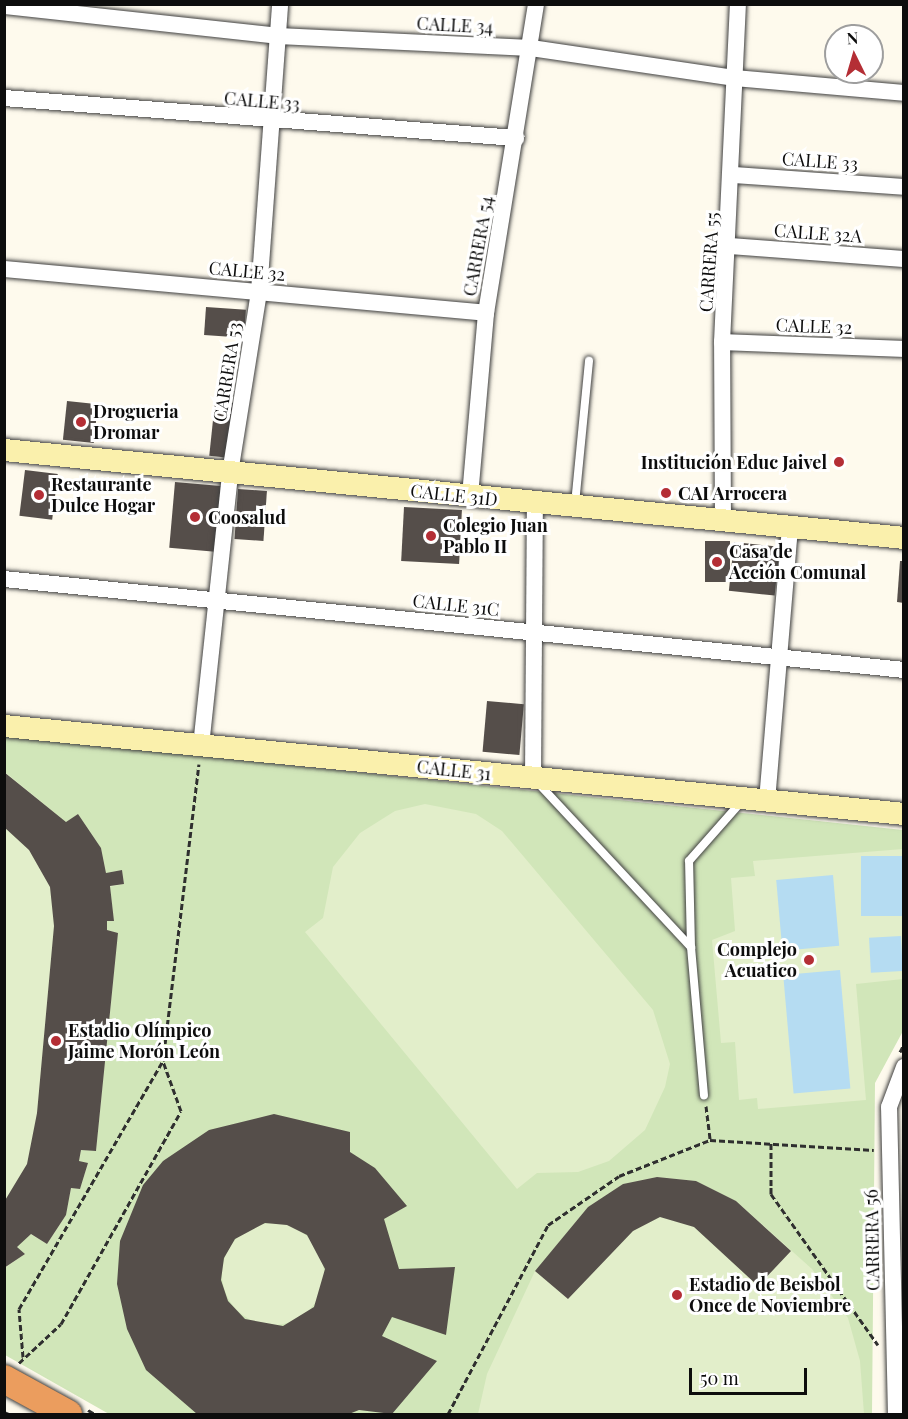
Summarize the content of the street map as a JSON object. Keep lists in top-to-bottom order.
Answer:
{
  "streets": {
    "street": [
      "CALLE 34",
      "CALLE 33",
      "CALLE 32A",
      "CARRERA 54",
      "CARRERA 55",
      "CALLE 32",
      "CARRERA 53",
      "CALLE 31D",
      "CALLE 31C",
      "CALLE 31",
      "CARRERA 56"
    ]
  },
  "crossings": [
    ["CALLE 34", "CARRERA 54"],
    ["CALLE 34", "CARRERA 55"],
    ["CALLE 34", "CARRERA 53"],
    ["CALLE 33", "CARRERA 54"],
    ["CALLE 33", "CARRERA 55"],
    ["CALLE 33", "CARRERA 53"],
    ["CALLE 32A", "CARRERA 55"],
    ["CARRERA 54", "CALLE 32"],
    ["CARRERA 54", "CALLE 31D"],
    ["CARRERA 55", "CALLE 32"],
    ["CARRERA 55", "CALLE 31D"],
    ["CALLE 32", "CARRERA 53"],
    ["CARRERA 53", "CALLE 31D"],
    ["CARRERA 53", "CALLE 31C"],
    ["CARRERA 53", "CALLE 31"]
  ],
  "places": [
    "Drogueria Dromar",
    "Institución Educ Jaivel",
    "CAI Arrocera",
    "Restaurante Dulce Hogar",
    "Coosalud",
    "Colegio Juan Pablo II",
    "Casa de Acción Comunal",
    "Complejo Acuatico",
    "Estadio Olímpico Jaime Morón León",
    "Estadio de Beisbol Once de Noviembre"
  ],
  "scale_bar": "50 m",
  "north": "top"
}
